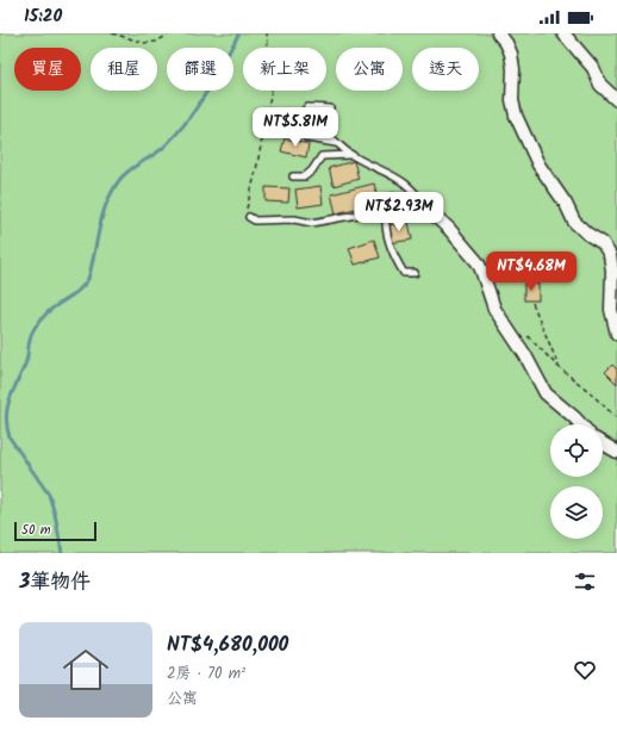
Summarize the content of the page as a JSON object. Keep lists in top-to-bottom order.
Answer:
{
  "scale_bar": "50 m",
  "page": {
    "status": "15:20",
    "chip": [
      "買屋",
      "租屋",
      "篩選",
      "新上架",
      "公寓",
      "透天"
    ],
    "price": ["NT$5.81M", "NT$2.93M", "NT$4.68M"],
    "scale": "50 m",
    "heading": "3筆物件",
    "list": [
      {
        "name": "NT$4,680,000",
        "note": "2房 · 70 m² · 公寓"
      }
    ]
  }
}
